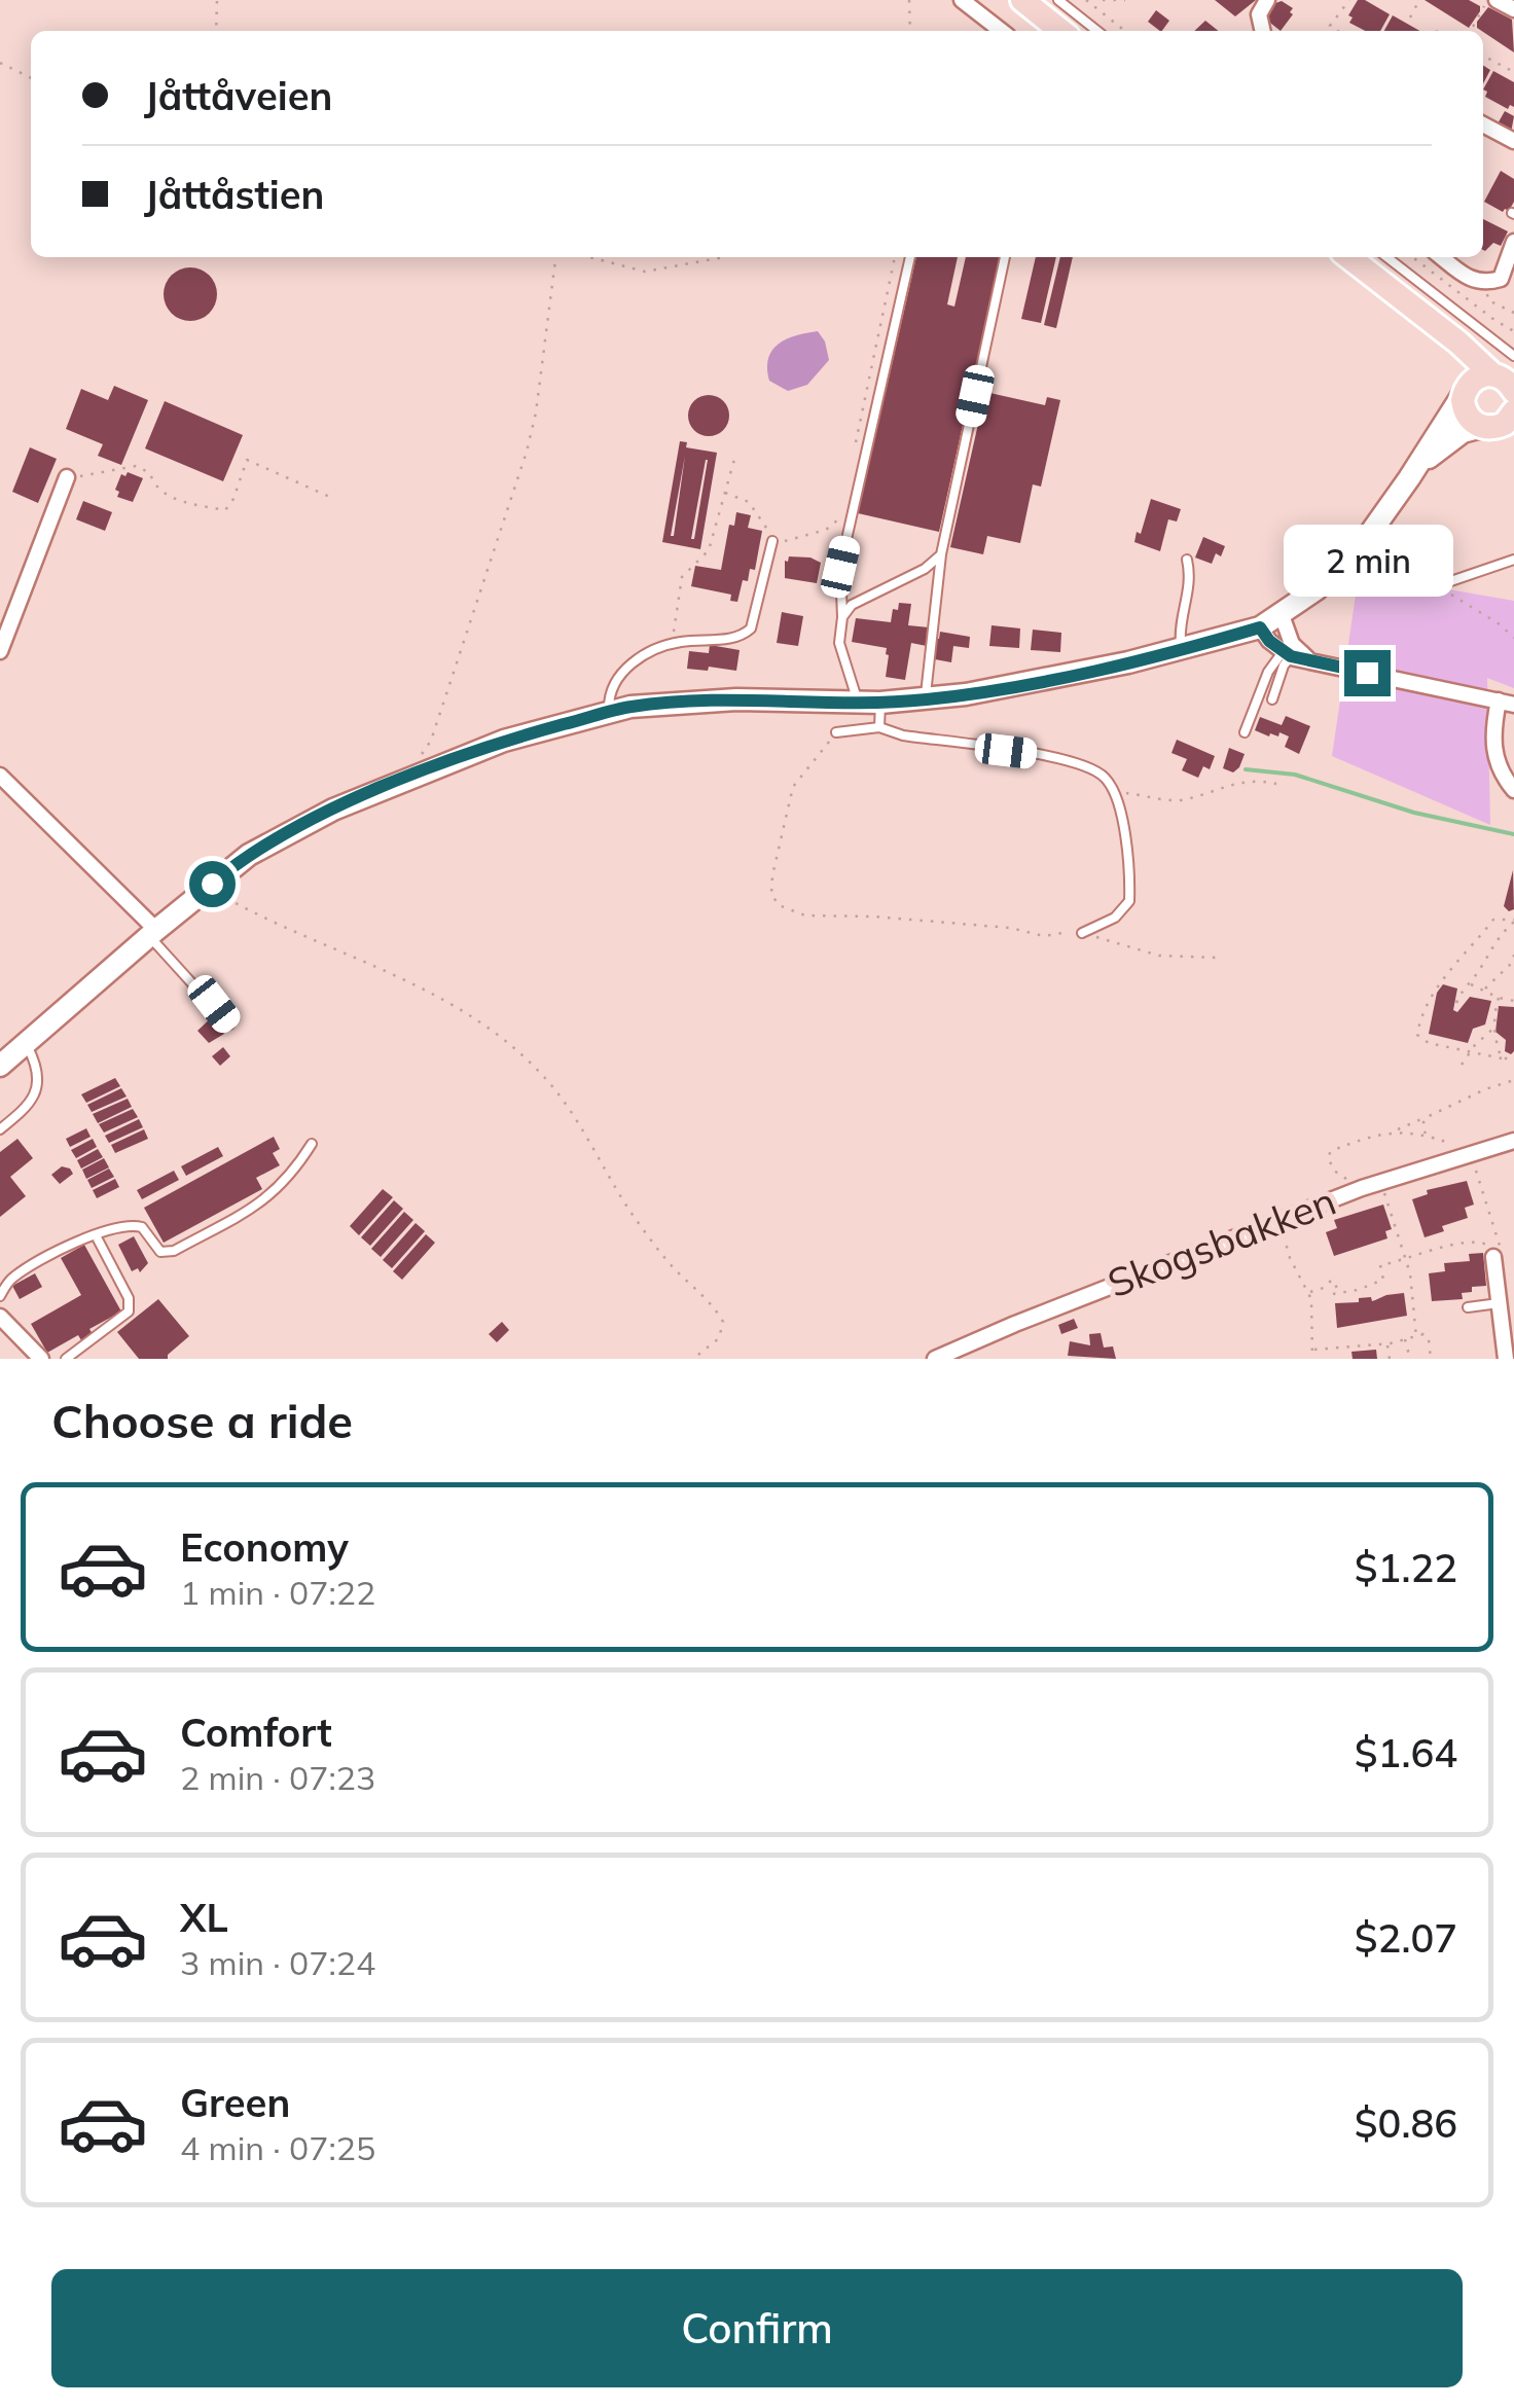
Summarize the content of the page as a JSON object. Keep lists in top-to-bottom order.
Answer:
{
  "streets": {
    "street": ["Skogsbakken"]
  },
  "page": {
    "banner": ["Jåttåveien", "Jåttåstien"],
    "bubble": "2 min",
    "heading": "Choose a ride",
    "list": [
      {
        "name": "Economy",
        "note": "1 min · 07:22",
        "value": "$1.22"
      },
      {
        "name": "Comfort",
        "note": "2 min · 07:23",
        "value": "$1.64"
      },
      {
        "name": "XL",
        "note": "3 min · 07:24",
        "value": "$2.07"
      },
      {
        "name": "Green",
        "note": "4 min · 07:25",
        "value": "$0.86"
      }
    ],
    "buttons": "Confirm"
  }
}
